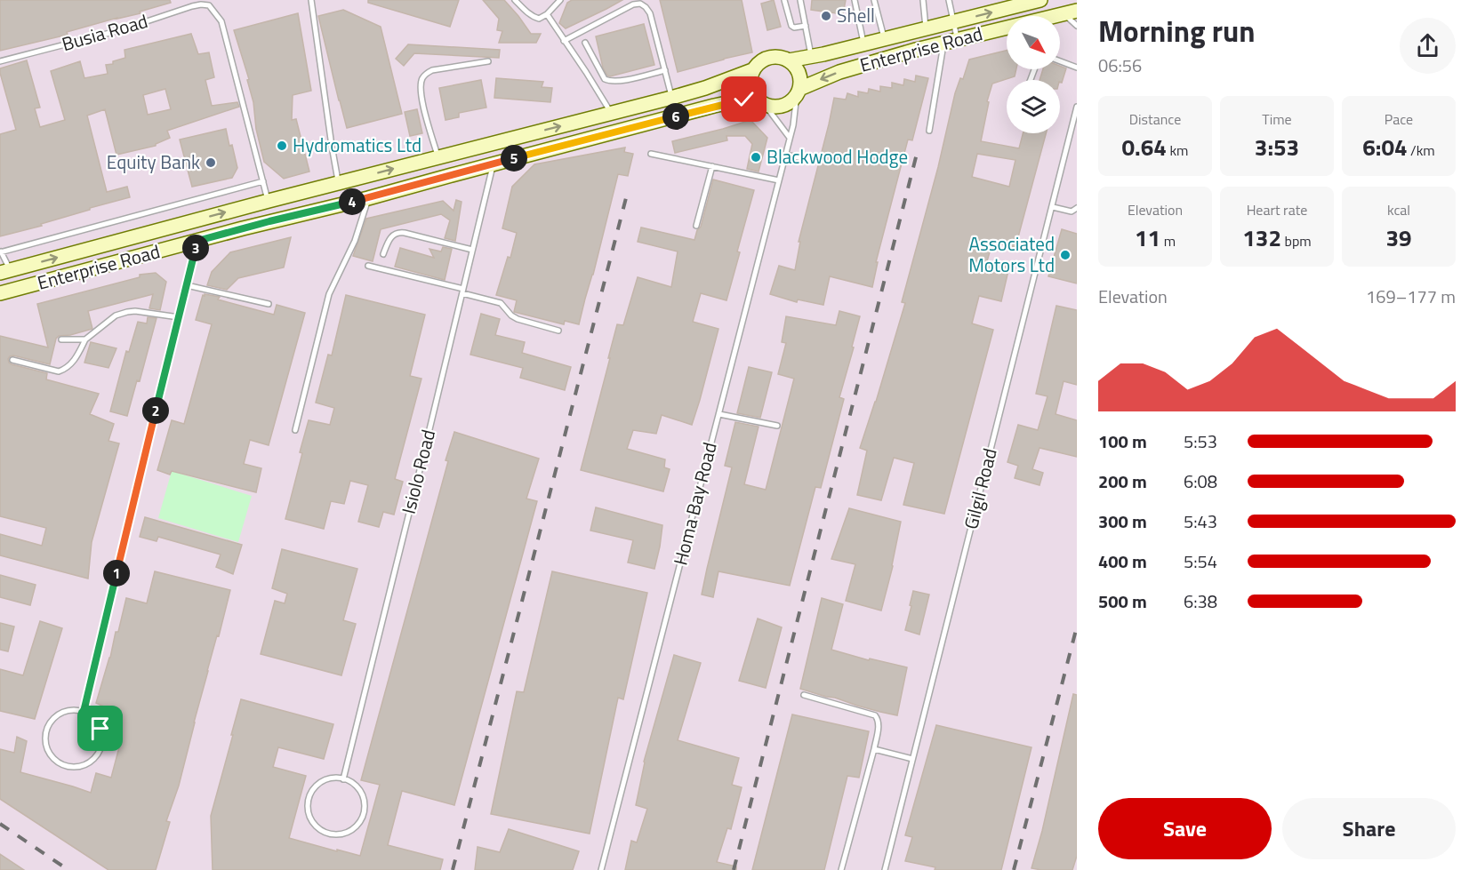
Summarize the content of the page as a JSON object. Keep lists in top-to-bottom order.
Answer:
{
  "streets": {
    "main road": ["Enterprise Road"],
    "lane": [
      "Busia Road",
      "Isiolo Road",
      "Gilgil Road",
      "Homa Bay Road"
    ]
  },
  "crossings": [
    ["Enterprise Road", "Isiolo Road"],
    ["Enterprise Road", "Homa Bay Road"]
  ],
  "places": [
    "Shell",
    "Hydromatics Ltd",
    "Blackwood Hodge",
    "Equity Bank",
    "Associated Motors Ltd"
  ],
  "north": "bottom right",
  "page": {
    "heading": ["Morning run", "06:56"],
    "stats": [
      ["Distance", "0.64 km"],
      ["Time", "3:53"],
      ["Pace", "6:04 /km"],
      ["Elevation", "11 m"],
      ["Heart rate", "132 bpm"],
      ["kcal", "39"]
    ],
    "pins": [
      "6",
      "5",
      "4",
      "3",
      "2",
      "1"
    ],
    "chart": ["Elevation", "169–177 m"],
    "list": [
      {
        "name": "100 m",
        "note": "5:53"
      },
      {
        "name": "200 m",
        "note": "6:08"
      },
      {
        "name": "300 m",
        "note": "5:43"
      },
      {
        "name": "400 m",
        "note": "5:54"
      },
      {
        "name": "500 m",
        "note": "6:38"
      }
    ],
    "buttons": ["Save", "Share"]
  }
}
